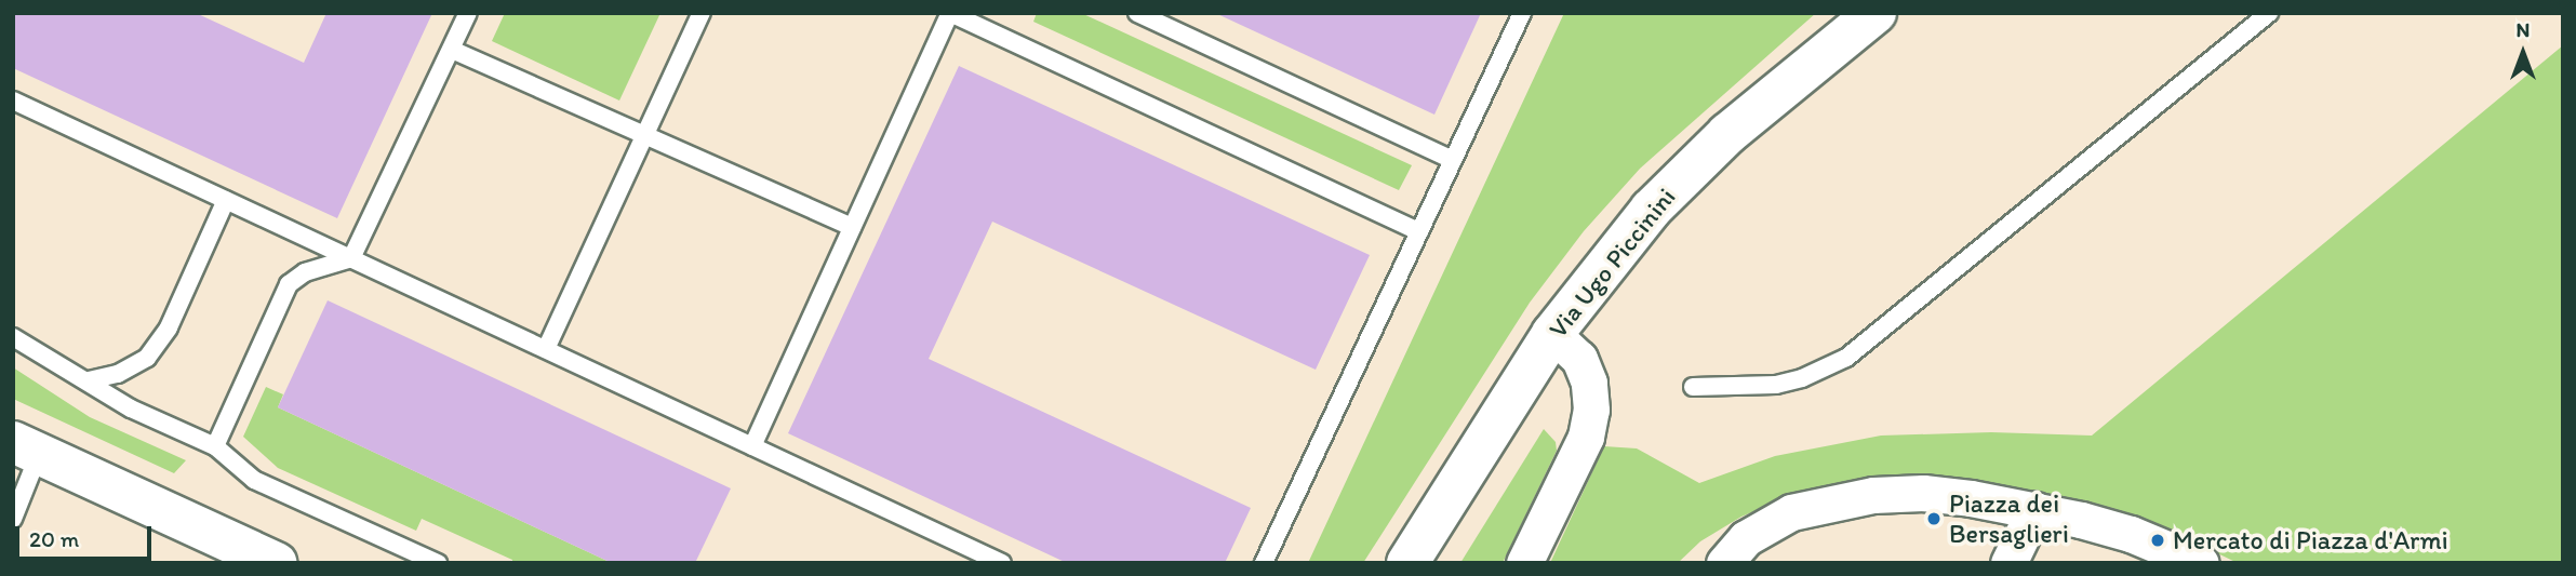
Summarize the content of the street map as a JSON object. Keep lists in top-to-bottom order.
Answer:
{
  "streets": {
    "main road": ["Via Ugo Piccinini"]
  },
  "places": ["Piazza dei Bersaglieri", "Mercato di Piazza d'Armi"],
  "scale_bar": "20 m",
  "north": "top"
}
